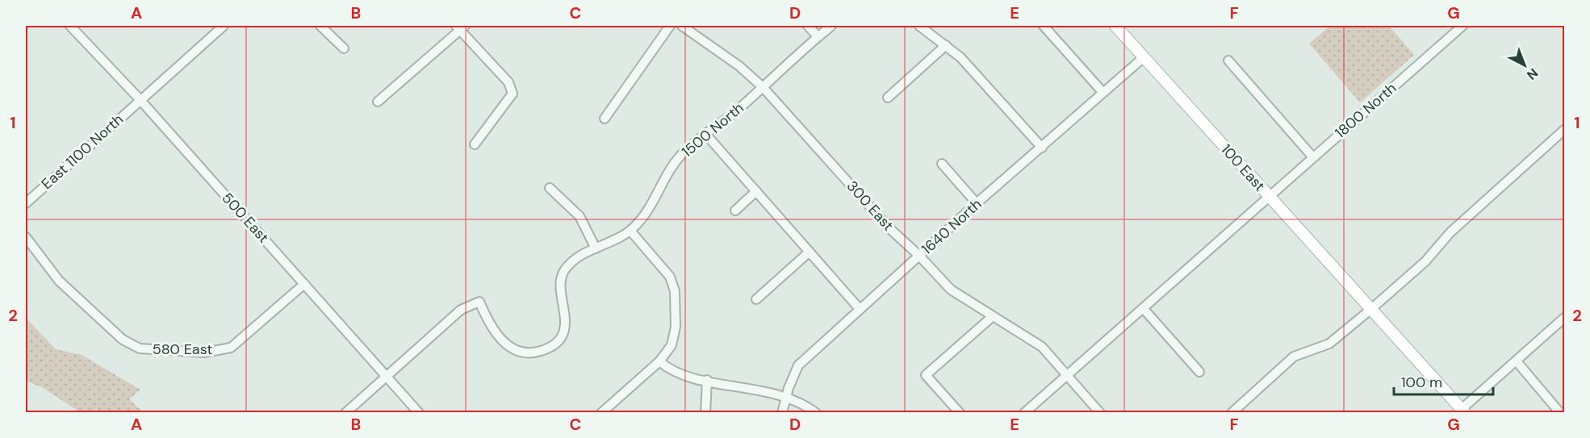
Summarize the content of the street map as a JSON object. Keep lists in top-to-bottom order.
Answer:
{
  "streets": {
    "main road": ["100 East"],
    "street": [
      "1800 North",
      "1500 North",
      "East 1100 North",
      "300 East",
      "500 East",
      "1640 North",
      "580 East"
    ]
  },
  "crossings": [
    ["1800 North", "100 East"],
    ["1800 North", "300 East"],
    ["1500 North", "300 East"],
    ["1500 North", "500 East"],
    ["East 1100 North", "500 East"],
    ["100 East", "1640 North"],
    ["300 East", "1640 North"],
    ["500 East", "580 East"]
  ],
  "scale_bar": "100 m",
  "north": "bottom right",
  "grid": {
    "columns": [
      "A",
      "B",
      "C",
      "D",
      "E",
      "F",
      "G"
    ],
    "rows": ["1", "2"]
  }
}
